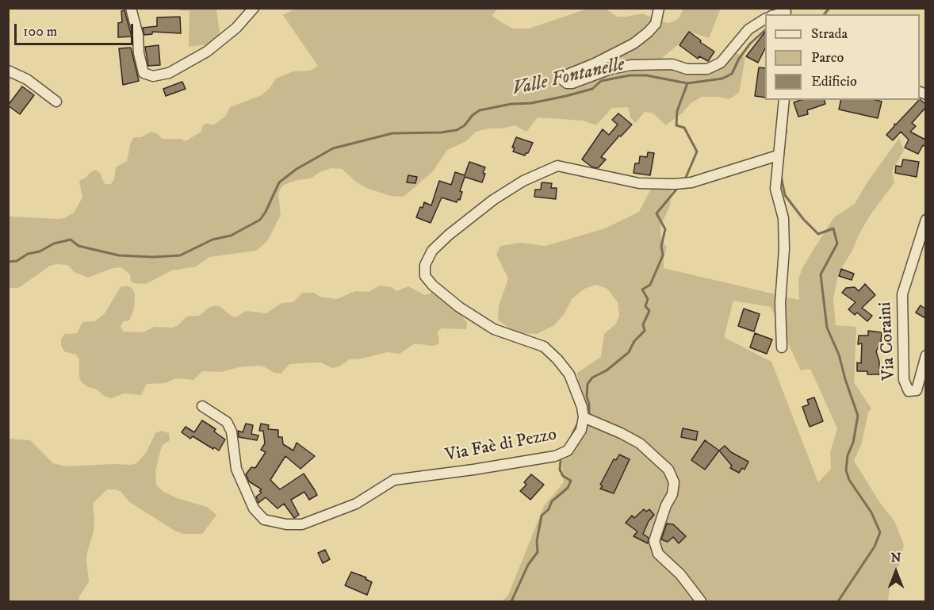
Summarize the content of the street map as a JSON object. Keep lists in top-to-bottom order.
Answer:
{
  "streets": {
    "street": ["Via Coraini", "Via Faè di Pezzo"]
  },
  "water": ["Valle Fontanelle"],
  "legend": ["Strada", "Parco", "Edificio"],
  "scale_bar": "100 m",
  "north": "top"
}
